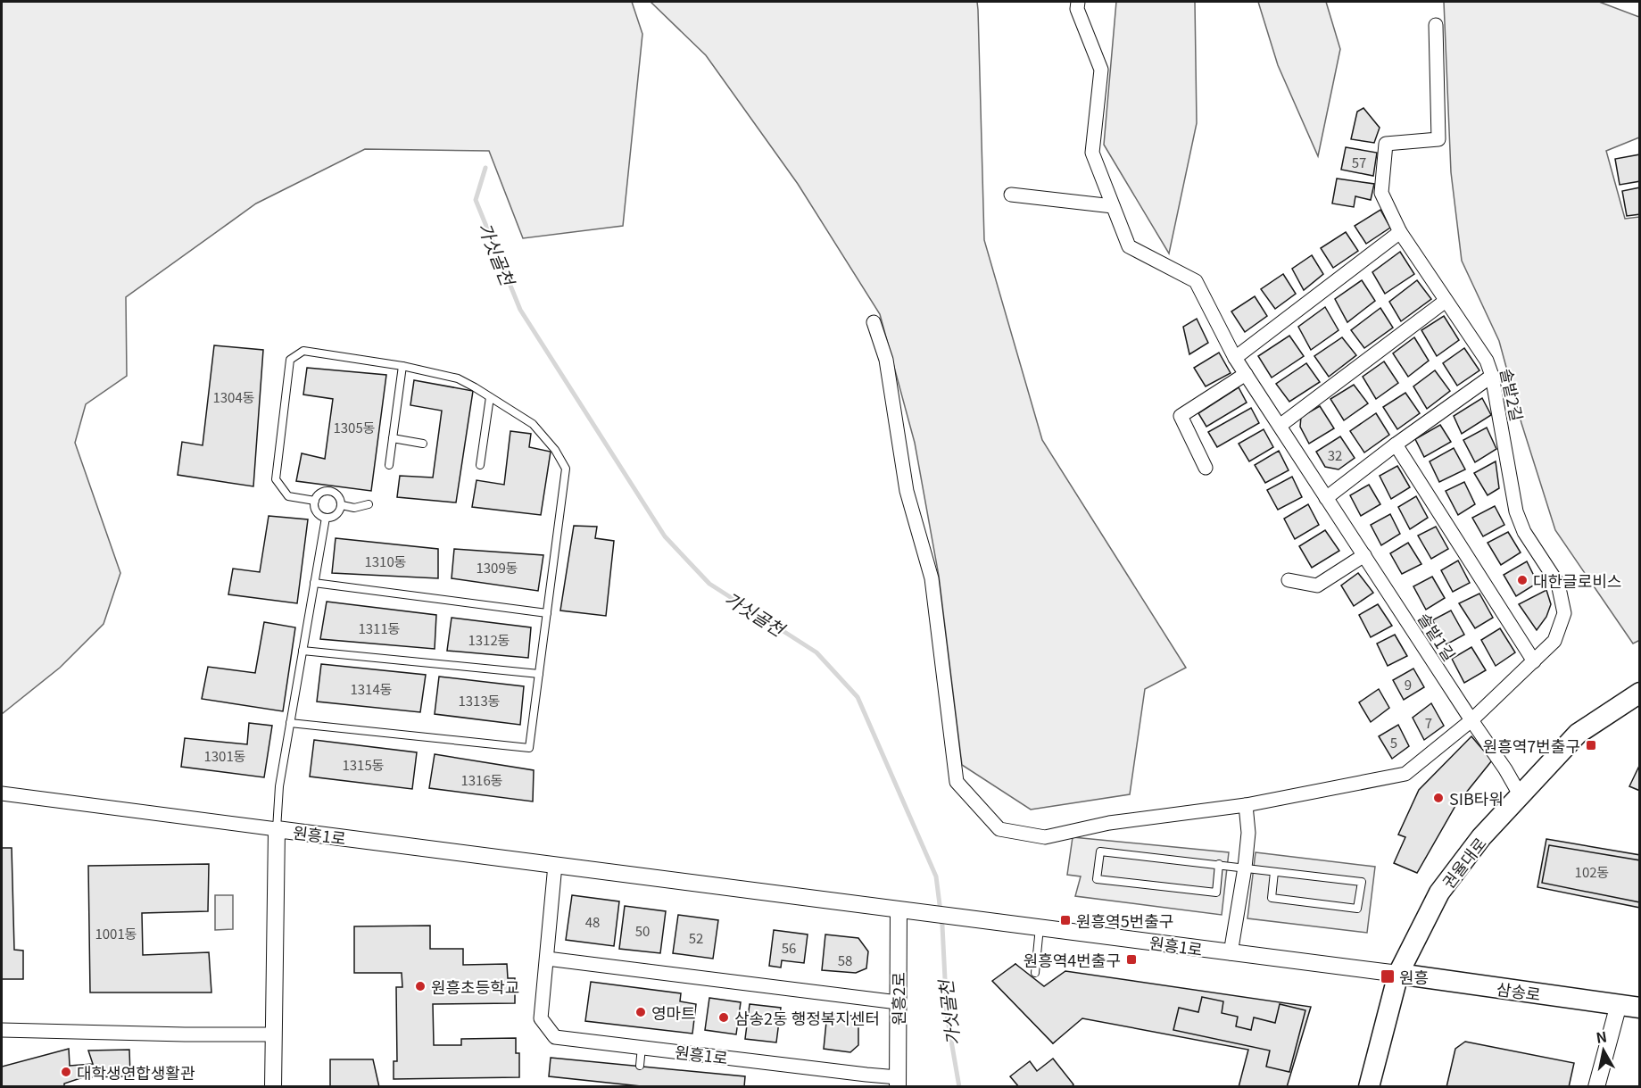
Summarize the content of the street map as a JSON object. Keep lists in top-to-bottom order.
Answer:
{
  "streets": {
    "main road": ["권율대로", "삼송로"],
    "street": [
      "솔밭2길",
      "솔밭1길",
      "원흥1로",
      "원흥2로"
    ]
  },
  "crossings": [
    ["솔밭2길", "솔밭1길"],
    ["솔밭1길", "권율대로"],
    ["원흥1로", "권율대로"],
    ["원흥1로", "삼송로"],
    ["원흥1로", "원흥2로"],
    ["권율대로", "삼송로"]
  ],
  "water": ["가싯골천"],
  "places": {
    "other": [
      "대한글로비스",
      "SIB타워",
      "원흥초등학교",
      "영마트",
      "삼송2동 행정복지센터",
      "대학생연합생활관"
    ],
    "transit": [
      "원흥역7번출구",
      "원흥역5번출구",
      "원흥역4번출구",
      "원흥"
    ]
  },
  "house_numbers": [
    "57",
    "1304동",
    "1305동",
    "32",
    "1310동",
    "1309동",
    "1311동",
    "1312동",
    "9",
    "1314동",
    "1313동",
    "7",
    "5",
    "1301동",
    "1315동",
    "1316동",
    "102동",
    "48",
    "50",
    "1001동",
    "52",
    "56",
    "58"
  ],
  "north": "top"
}
